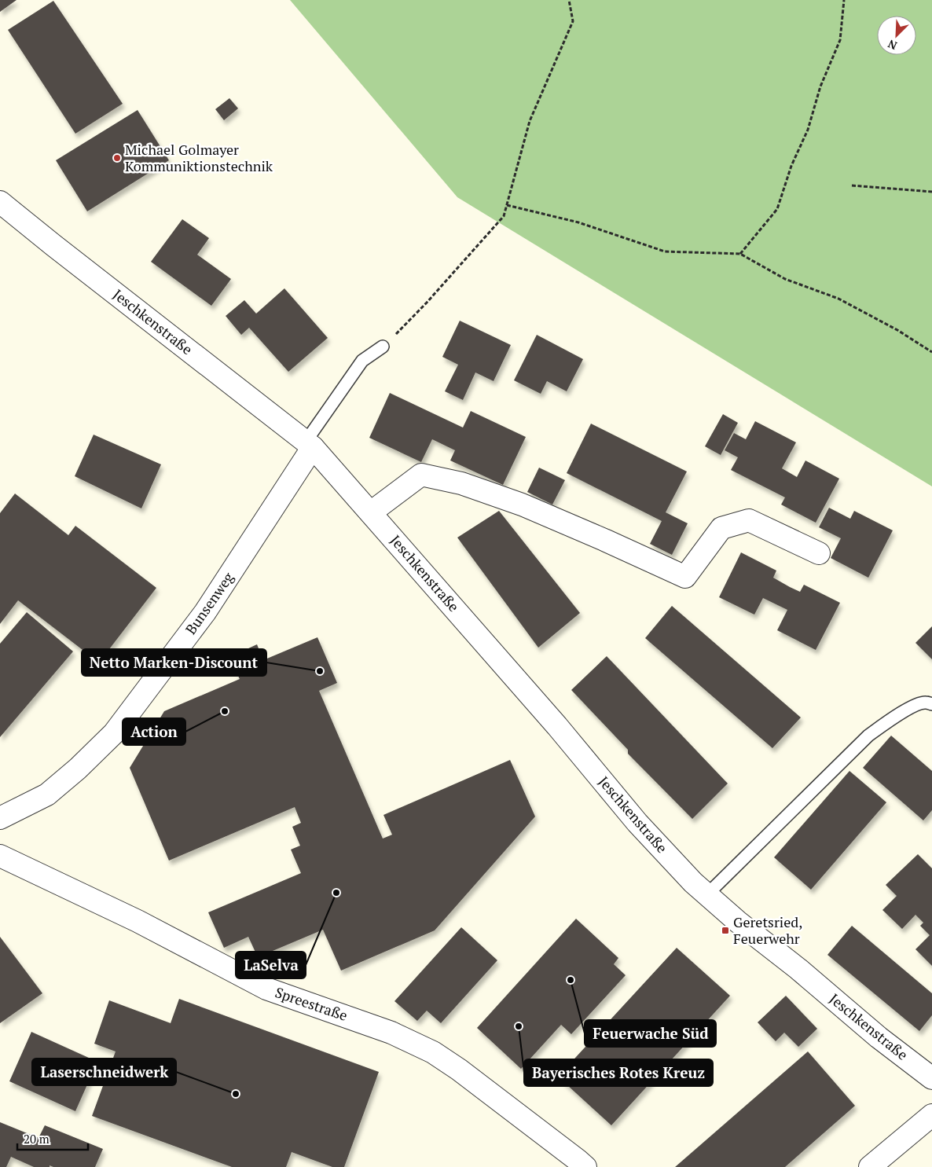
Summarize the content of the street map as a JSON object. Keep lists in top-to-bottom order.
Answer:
{
  "streets": {
    "street": ["Jeschkenstraße", "Bunsenweg", "Spreestraße"]
  },
  "crossings": [
    ["Jeschkenstraße", "Bunsenweg"]
  ],
  "places": {
    "other": [
      "Michael Golmayer Kommuniktionstechnik",
      "Netto Marken-Discount",
      "Action",
      "LaSelva",
      "Feuerwache Süd",
      "Bayerisches Rotes Kreuz",
      "Laserschneidwerk"
    ],
    "transit": ["Geretsried, Feuerwehr"]
  },
  "scale_bar": "20 m",
  "north": "bottom left"
}
